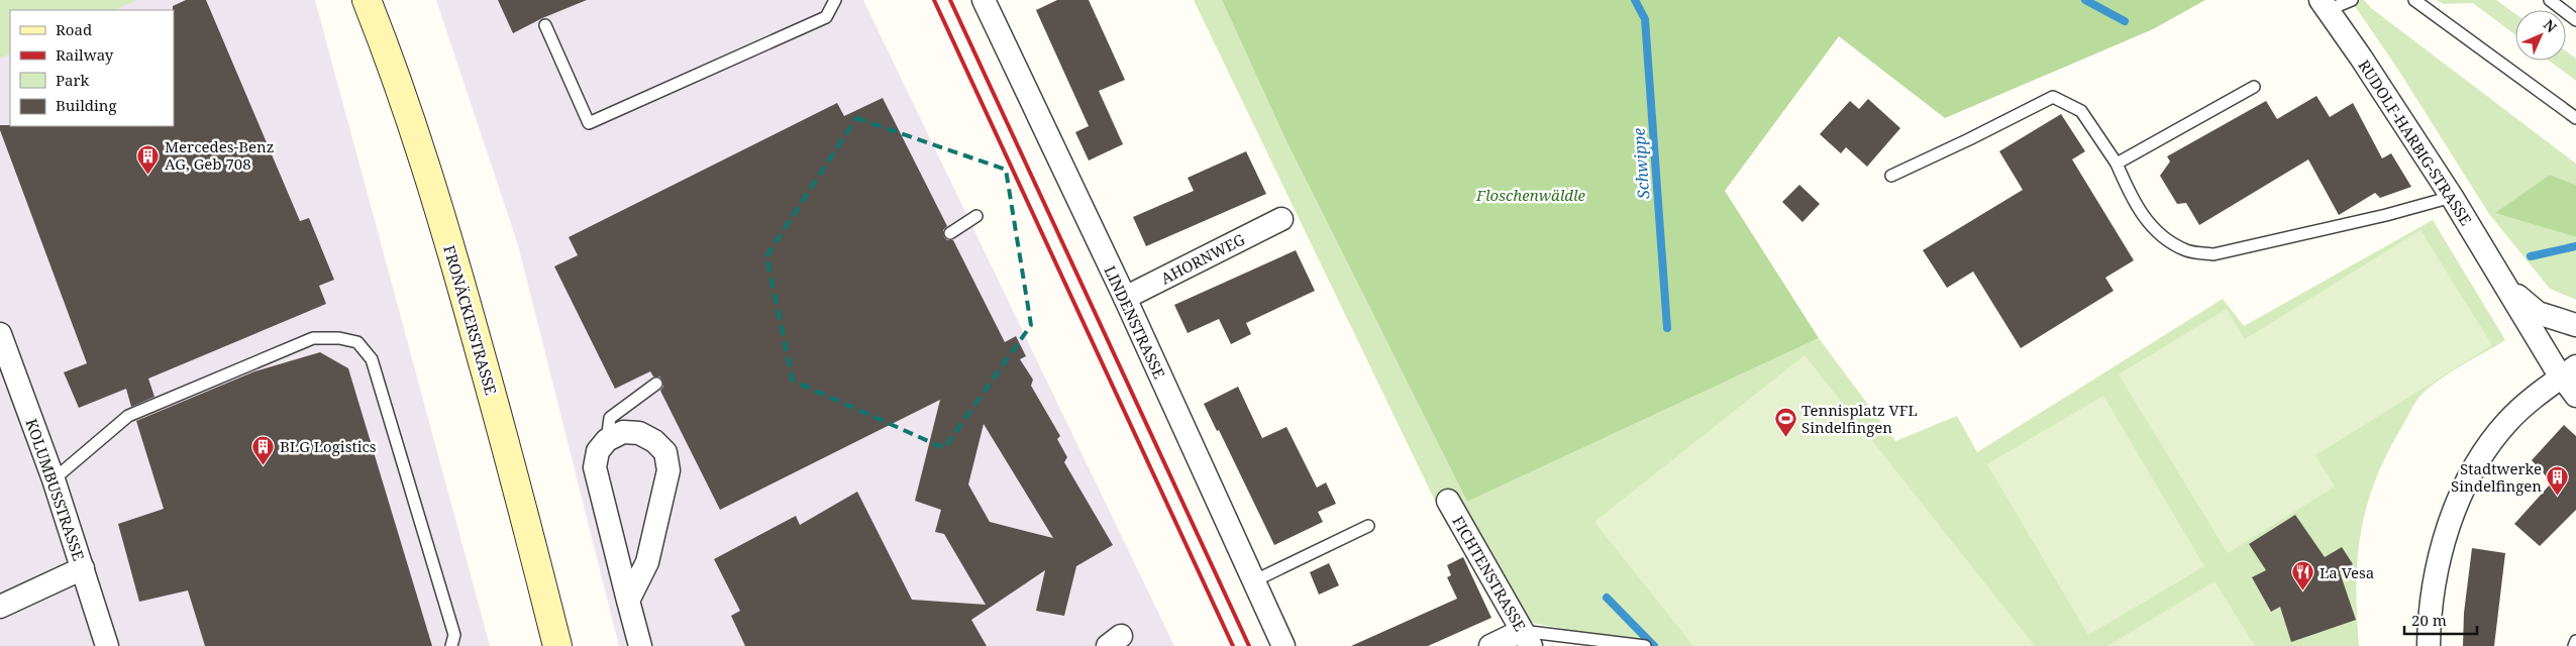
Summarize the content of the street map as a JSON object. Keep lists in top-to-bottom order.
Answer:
{
  "streets": {
    "main road": ["FRONÄCKERSTRASSE"],
    "street": [
      "RUDOLF-HARBIG-STRASSE",
      "AHORNWEG",
      "LINDENSTRASSE",
      "KOLUMBUSSTRASSE",
      "FICHTENSTRASSE"
    ]
  },
  "crossings": [
    ["AHORNWEG", "LINDENSTRASSE"]
  ],
  "water": ["Schwippe"],
  "parks": ["Floschenwäldle"],
  "places": {
    "building": ["Mercedes-Benz AG, Geb 708", "BLG Logistics", "Stadtwerke Sindelfingen"],
    "sports": ["Tennisplatz VFL Sindelfingen"],
    "restaurant": ["La Vesa"]
  },
  "legend": [
    "Road",
    "Railway",
    "Park",
    "Building"
  ],
  "scale_bar": "20 m",
  "north": "top right"
}
